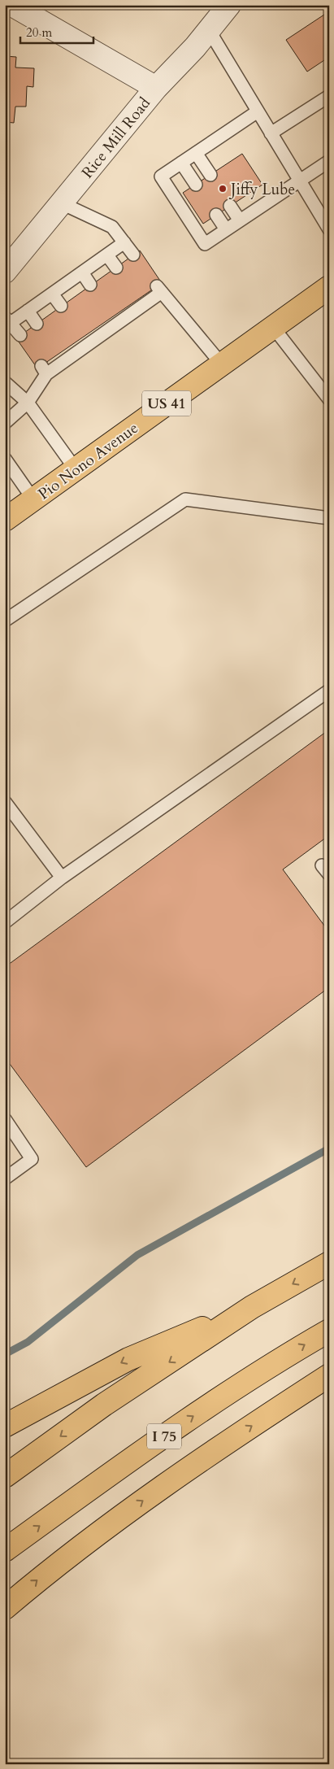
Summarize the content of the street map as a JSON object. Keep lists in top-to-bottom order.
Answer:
{
  "streets": {
    "main road": ["US 41", "Pio Nono Avenue", "I 75"],
    "street": ["Rice Mill Road"]
  },
  "places": ["Jiffy Lube"],
  "scale_bar": "20 m"
}
